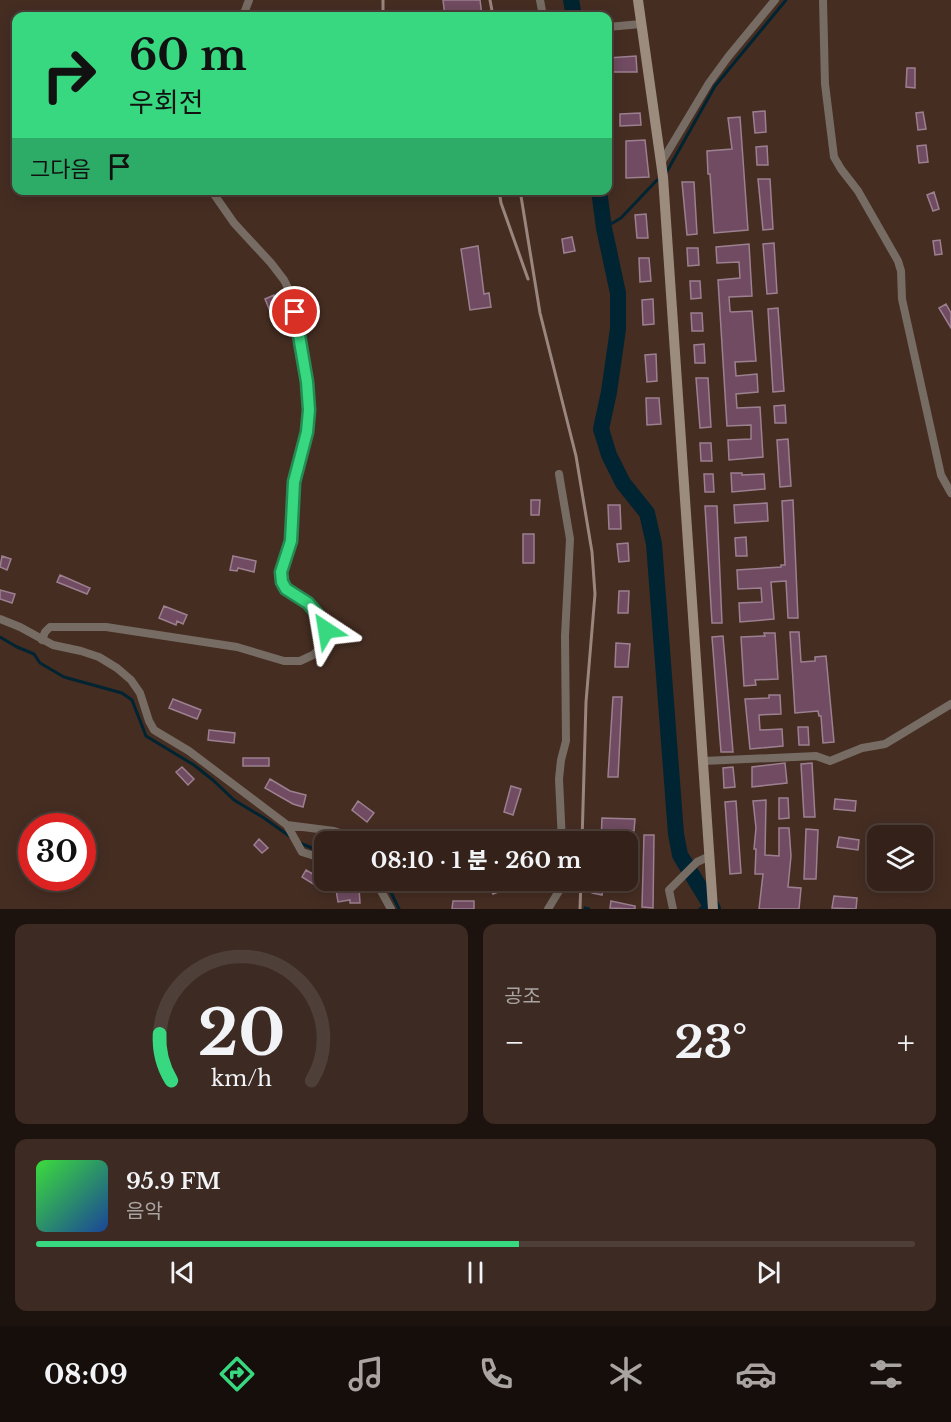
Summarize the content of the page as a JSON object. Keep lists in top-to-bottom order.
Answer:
{
  "page": {
    "turn": ["60 m", "우회전"],
    "then": "그다음",
    "limit": "30",
    "trip": "08:10 · 1 분 · 260 m",
    "tile": "공조",
    "heat": ["−", "23°", "+"],
    "song": ["95.9 FM", "음악"],
    "tabs": "08:09",
    "gauge": ["20", "km/h"]
  }
}
